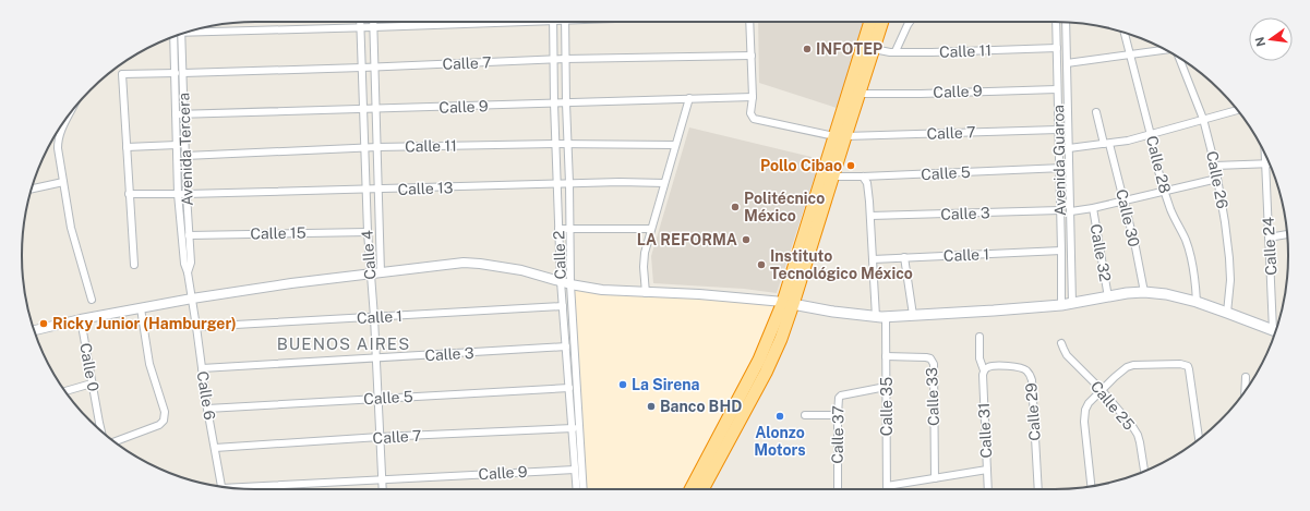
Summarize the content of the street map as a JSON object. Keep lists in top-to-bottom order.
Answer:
{
  "streets": {
    "street": [
      "Calle 11",
      "Calle 7",
      "Calle 9",
      "Avenida Tercera",
      "Avenida Guaroa",
      "Calle 28",
      "Calle 5",
      "Calle 26",
      "Calle 13",
      "Calle 3",
      "Calle 30",
      "Calle 15",
      "Calle 24",
      "Calle 32",
      "Calle 4",
      "Calle 2",
      "Calle 1",
      "Calle 0",
      "Calle 6",
      "Calle 33",
      "Calle 25",
      "Calle 35",
      "Calle 29",
      "Calle 31",
      "Calle 37"
    ]
  },
  "crossings": [
    ["Calle 11", "Avenida Tercera"],
    ["Calle 11", "Avenida Guaroa"],
    ["Calle 11", "Calle 4"],
    ["Calle 11", "Calle 2"],
    ["Calle 7", "Avenida Tercera"],
    ["Calle 7", "Avenida Guaroa"],
    ["Calle 7", "Calle 4"],
    ["Calle 7", "Calle 2"],
    ["Calle 7", "Calle 6"],
    ["Calle 9", "Avenida Tercera"],
    ["Calle 9", "Avenida Guaroa"],
    ["Calle 9", "Calle 4"],
    ["Calle 9", "Calle 2"],
    ["Avenida Tercera", "Calle 13"],
    ["Avenida Tercera", "Calle 15"],
    ["Avenida Tercera", "Calle 6"],
    ["Avenida Guaroa", "Calle 5"],
    ["Avenida Guaroa", "Calle 3"],
    ["Avenida Guaroa", "Calle 1"],
    ["Calle 5", "Calle 4"],
    ["Calle 5", "Calle 2"],
    ["Calle 5", "Calle 6"],
    ["Calle 5", "Calle 35"],
    ["Calle 13", "Calle 4"],
    ["Calle 13", "Calle 2"],
    ["Calle 3", "Calle 4"],
    ["Calle 3", "Calle 2"],
    ["Calle 3", "Calle 6"],
    ["Calle 3", "Calle 35"],
    ["Calle 15", "Calle 4"],
    ["Calle 4", "Calle 1"],
    ["Calle 2", "Calle 1"],
    ["Calle 1", "Calle 6"],
    ["Calle 1", "Calle 35"],
    ["Calle 33", "Calle 35"],
    ["Calle 35", "Calle 37"],
    ["Calle 29", "Calle 31"]
  ],
  "districts": ["BUENOS AIRES"],
  "places": [
    "INFOTEP",
    "Pollo Cibao",
    "Politécnico México",
    "LA REFORMA",
    "Instituto Tecnológico México",
    "Ricky Junior (Hamburger)",
    "La Sirena",
    "Banco BHD",
    "Alonzo Motors"
  ],
  "north": "left"
}
